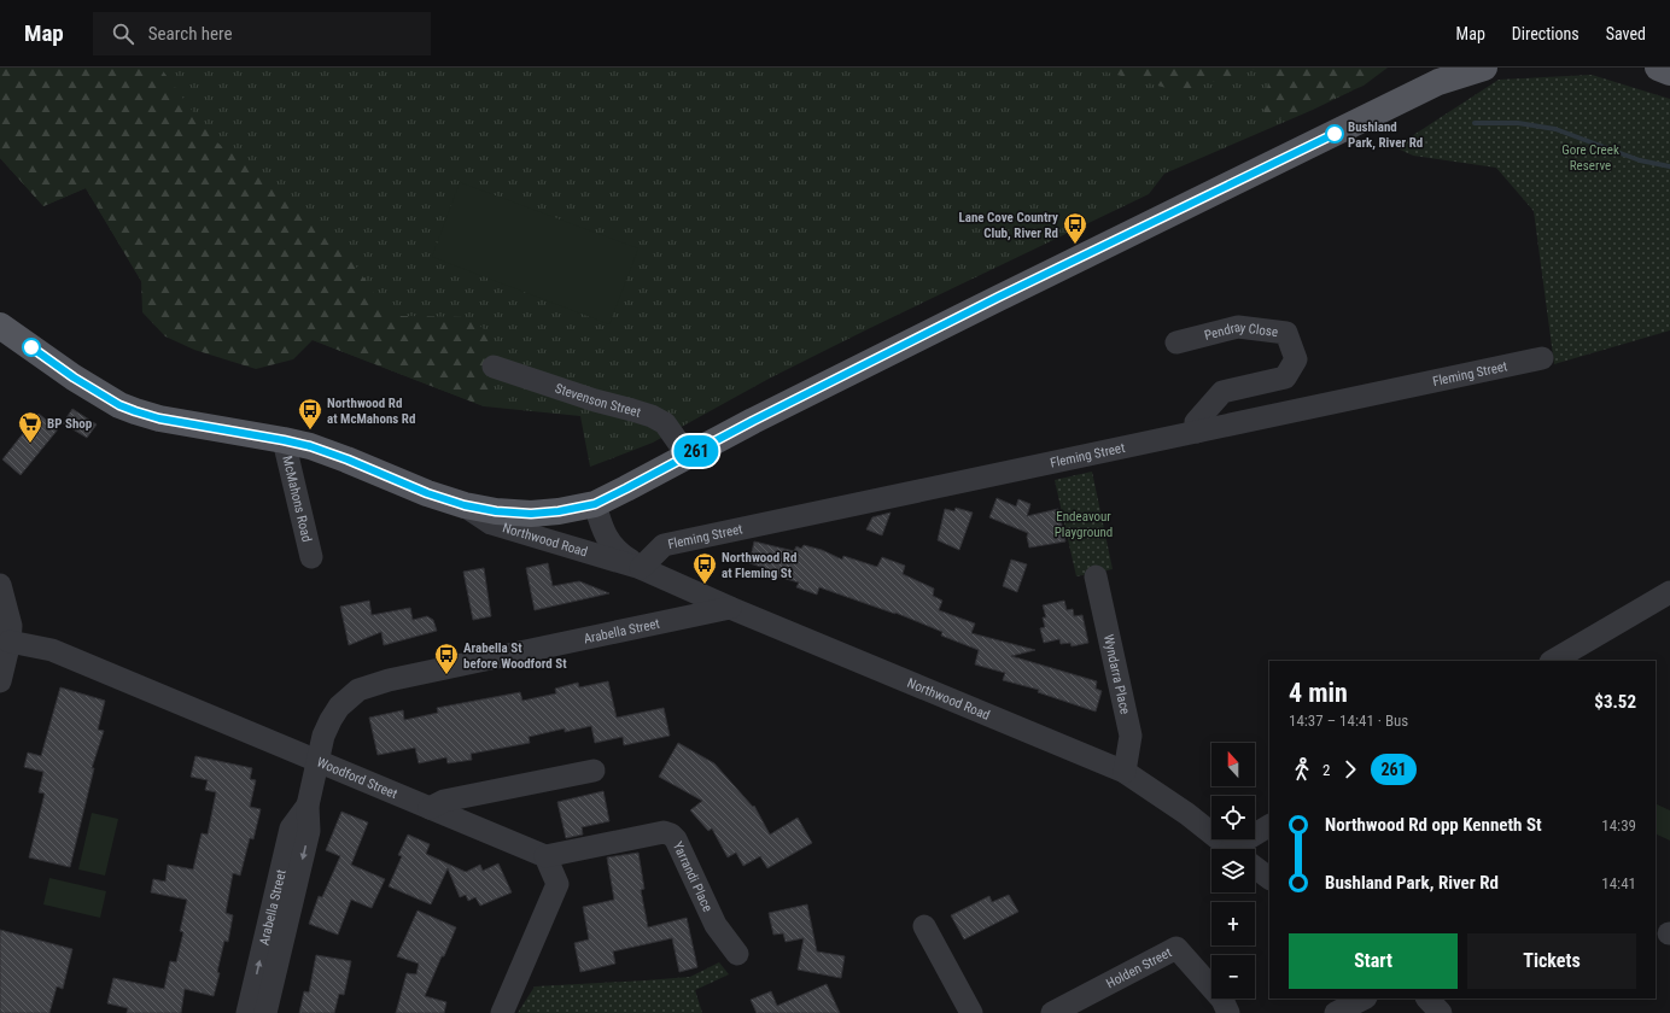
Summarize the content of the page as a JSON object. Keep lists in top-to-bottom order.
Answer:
{
  "streets": {
    "main road": ["Northwood Road"],
    "street": [
      "Pendray Close",
      "Fleming Street",
      "Stevenson Street",
      "McMahons Road",
      "Arabella Street",
      "Wyndarra Place",
      "Woodford Street",
      "Yarrandi Place",
      "Holden Street"
    ]
  },
  "crossings": [
    ["Pendray Close", "Fleming Street"],
    ["Fleming Street", "Northwood Road"],
    ["McMahons Road", "Northwood Road"],
    ["Northwood Road", "Arabella Street"],
    ["Northwood Road", "Wyndarra Place"],
    ["Arabella Street", "Woodford Street"],
    ["Woodford Street", "Yarrandi Place"]
  ],
  "parks": ["Gore Creek Reserve", "Endeavour Playground"],
  "places": {
    "other": ["Bushland Park, River Rd"],
    "bus stop": [
      "Lane Cove Country Club, River Rd",
      "Northwood Rd at McMahons Rd",
      "Northwood Rd at Fleming St",
      "Arabella St before Woodford St"
    ],
    "supermarket": ["BP Shop"]
  },
  "lines": ["bus line 261"],
  "north": "top",
  "page": {
    "header": "Map",
    "search": "Search here",
    "nav": ["Map", "Directions", "Saved"],
    "on_map": "261",
    "heading": ["4 min", "14:37 – 14:41 · Bus", "$3.52"],
    "map_buttons": ["+", "−"],
    "legs": ["2", "261"],
    "list": [
      {
        "name": "Northwood Rd opp Kenneth St",
        "value": "14:39"
      },
      {
        "name": "Bushland Park, River Rd",
        "value": "14:41"
      }
    ],
    "buttons": ["Start", "Tickets"]
  }
}
